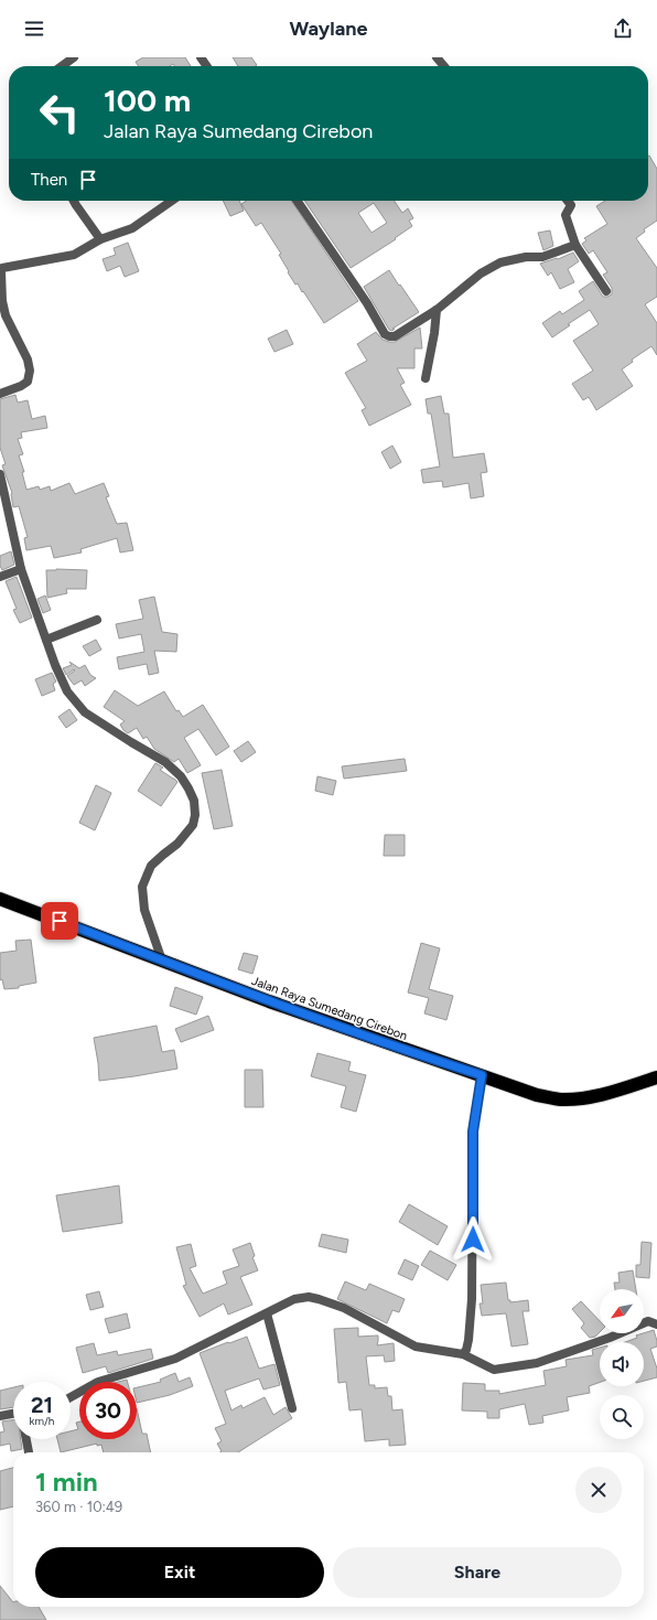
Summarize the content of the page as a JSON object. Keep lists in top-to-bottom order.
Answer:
{
  "streets": {
    "highway": ["Jalan Raya Sumedang Cirebon"]
  },
  "north": "bottom left",
  "page": {
    "header": "Waylane",
    "turn": ["100 m", "Jalan Raya Sumedang Cirebon"],
    "then": "Then",
    "speed": "21 km/h",
    "limit": "30",
    "heading": ["1 min", "360 m · 10:49"],
    "buttons": ["Exit", "Share"]
  }
}
